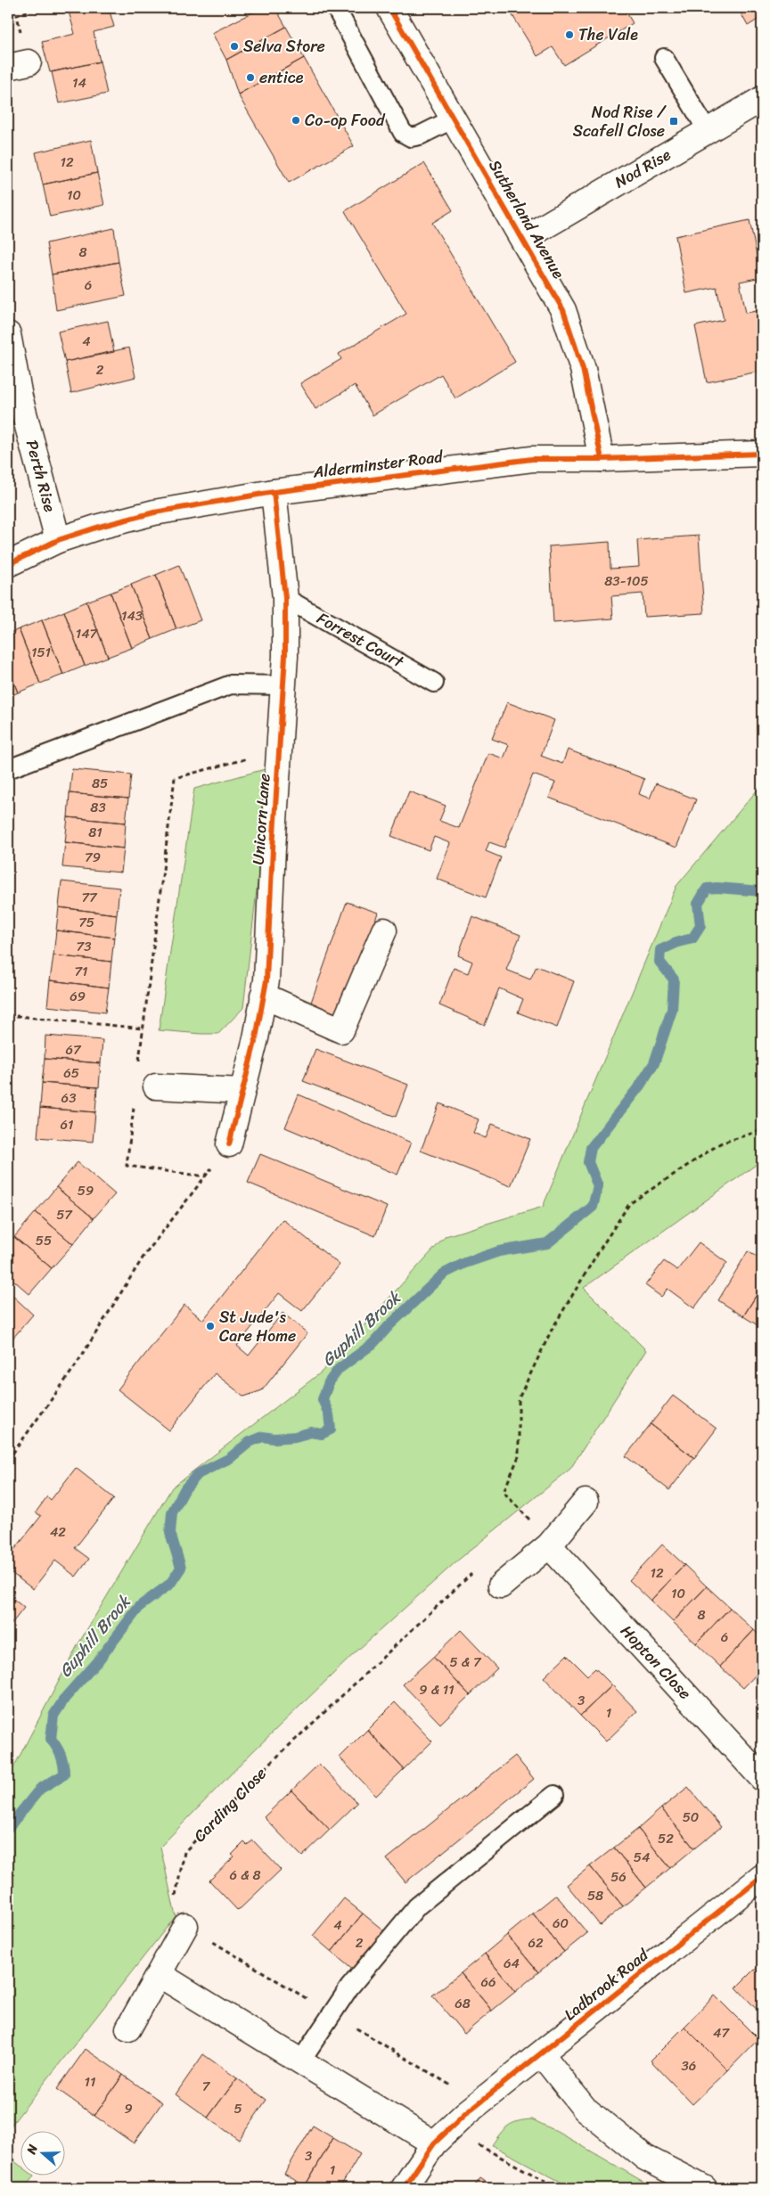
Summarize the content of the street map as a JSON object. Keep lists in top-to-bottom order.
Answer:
{
  "streets": {
    "street": [
      "Nod Rise",
      "Sutherland Avenue",
      "Alderminster Road",
      "Perth Rise",
      "Unicorn Lane",
      "Hopton Close",
      "Ladbrook Road"
    ],
    "lane": ["Forrest Court"],
    "path": ["Carding Close"]
  },
  "crossings": [
    ["Nod Rise", "Sutherland Avenue"],
    ["Sutherland Avenue", "Alderminster Road"],
    ["Alderminster Road", "Perth Rise"],
    ["Alderminster Road", "Unicorn Lane"],
    ["Forrest Court", "Unicorn Lane"]
  ],
  "water": ["Guphill Brook"],
  "places": {
    "other": [
      "The Vale",
      "Selva Store",
      "entice",
      "Co-op Food",
      "St Jude's Care Home"
    ],
    "transit": ["Nod Rise / Scafell Close"]
  },
  "house_numbers": [
    "14",
    "12",
    "10",
    "8",
    "6",
    "4",
    "2",
    "83-105",
    "143",
    "147",
    "151",
    "85",
    "83",
    "81",
    "79",
    "77",
    "75",
    "73",
    "71",
    "69",
    "67",
    "65",
    "63",
    "61",
    "59",
    "57",
    "55",
    "42",
    "12",
    "10",
    "8",
    "6",
    "5 & 7",
    "9 & 11",
    "3",
    "1",
    "50",
    "52",
    "54",
    "6 & 8",
    "56",
    "58",
    "60",
    "4",
    "2",
    "62",
    "64",
    "66",
    "68",
    "47",
    "36",
    "11",
    "7",
    "9",
    "5",
    "3",
    "1"
  ],
  "north": "left"
}
